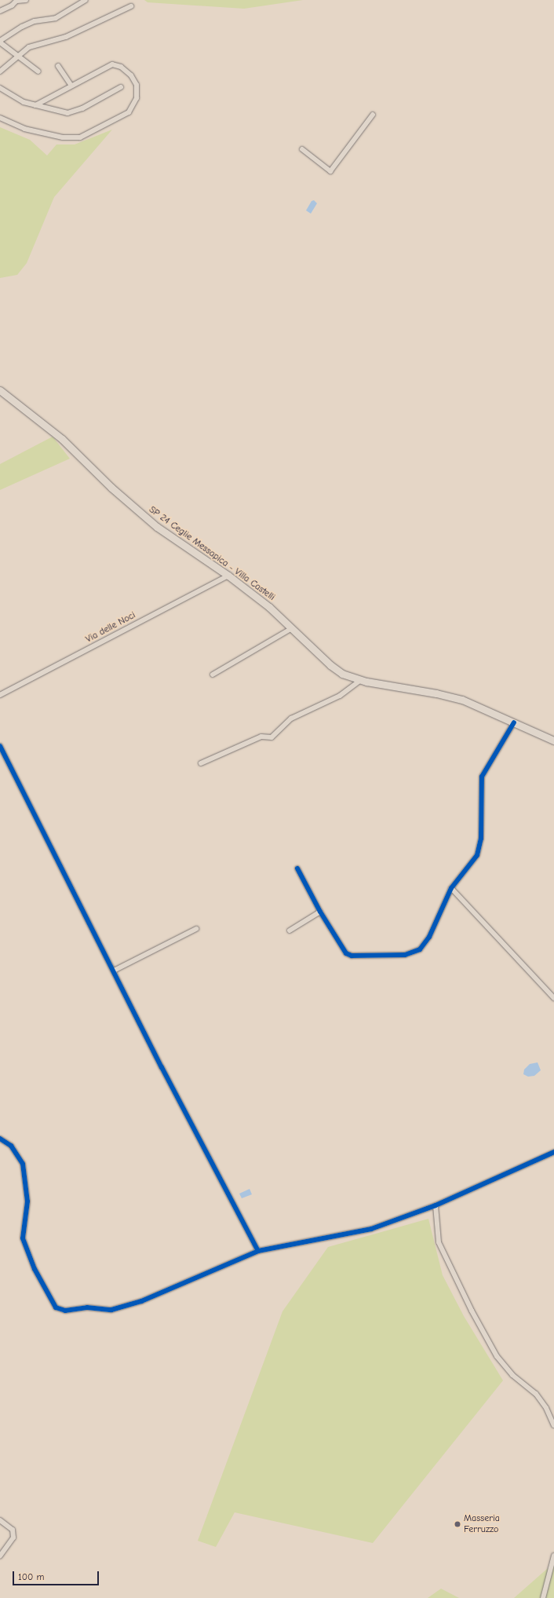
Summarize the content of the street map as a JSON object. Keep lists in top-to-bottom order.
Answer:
{
  "streets": {
    "main road": ["SP 24 Ceglie Messapica - Villa Castelli"],
    "street": ["Via delle Noci"]
  },
  "crossings": [
    ["SP 24 Ceglie Messapica - Villa Castelli", "Via delle Noci"]
  ],
  "places": ["Masseria Ferruzzo"],
  "scale_bar": "100 m"
}
